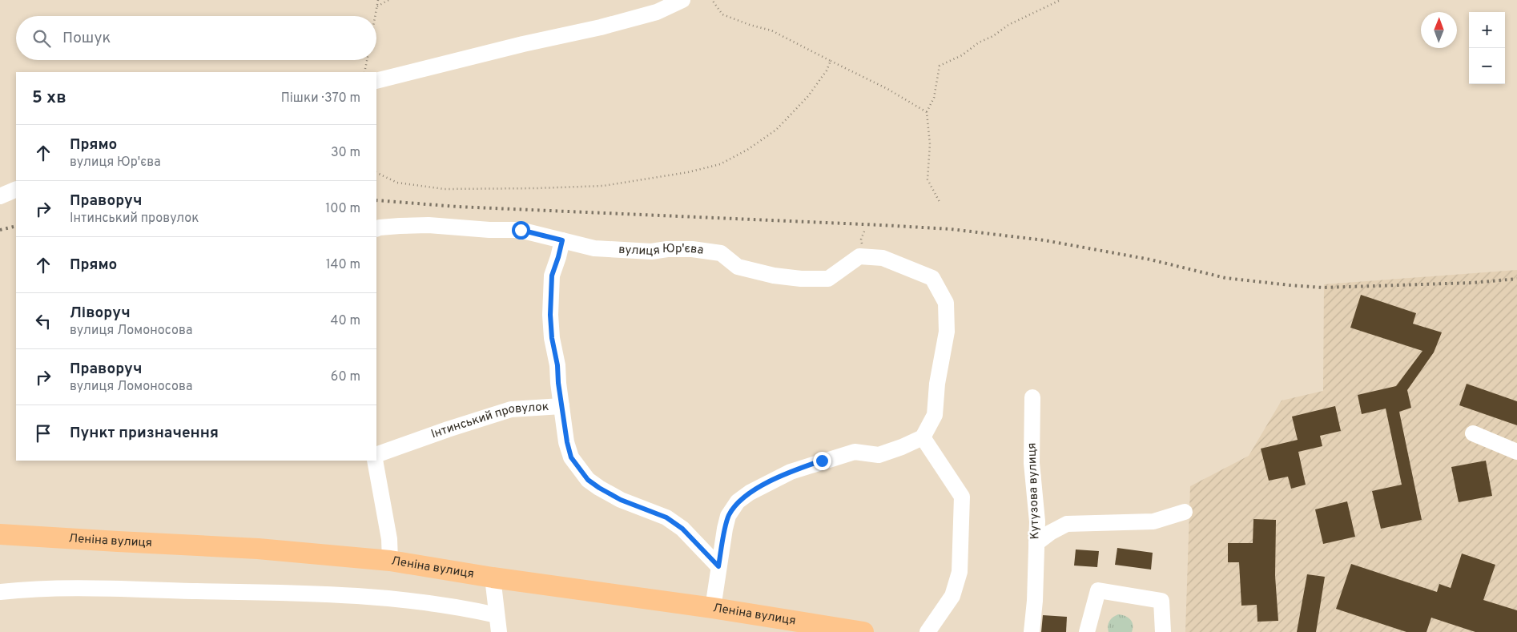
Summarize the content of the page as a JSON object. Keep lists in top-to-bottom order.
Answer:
{
  "streets": {
    "main road": ["Леніна вулиця"],
    "street": ["вулиця Юр'єва", "Інтинський провулок", "Кутузова вулиця"]
  },
  "crossings": [
    ["вулиця Юр'єва", "Інтинський провулок"]
  ],
  "north": "top",
  "page": {
    "map_buttons": ["+", "−"],
    "search": "Пошук",
    "heading": ["5 хв", "Пішки · 370 m"],
    "list": [
      ["Прямо", "вулиця Юр'єва", "30 m"],
      ["Праворуч", "Інтинський провулок", "100 m"],
      ["Прямо", "140 m"],
      ["Ліворуч", "вулиця Ломоносова", "40 m"],
      ["Праворуч", "вулиця Ломоносова", "60 m"],
      "Пункт призначення"
    ]
  }
}
